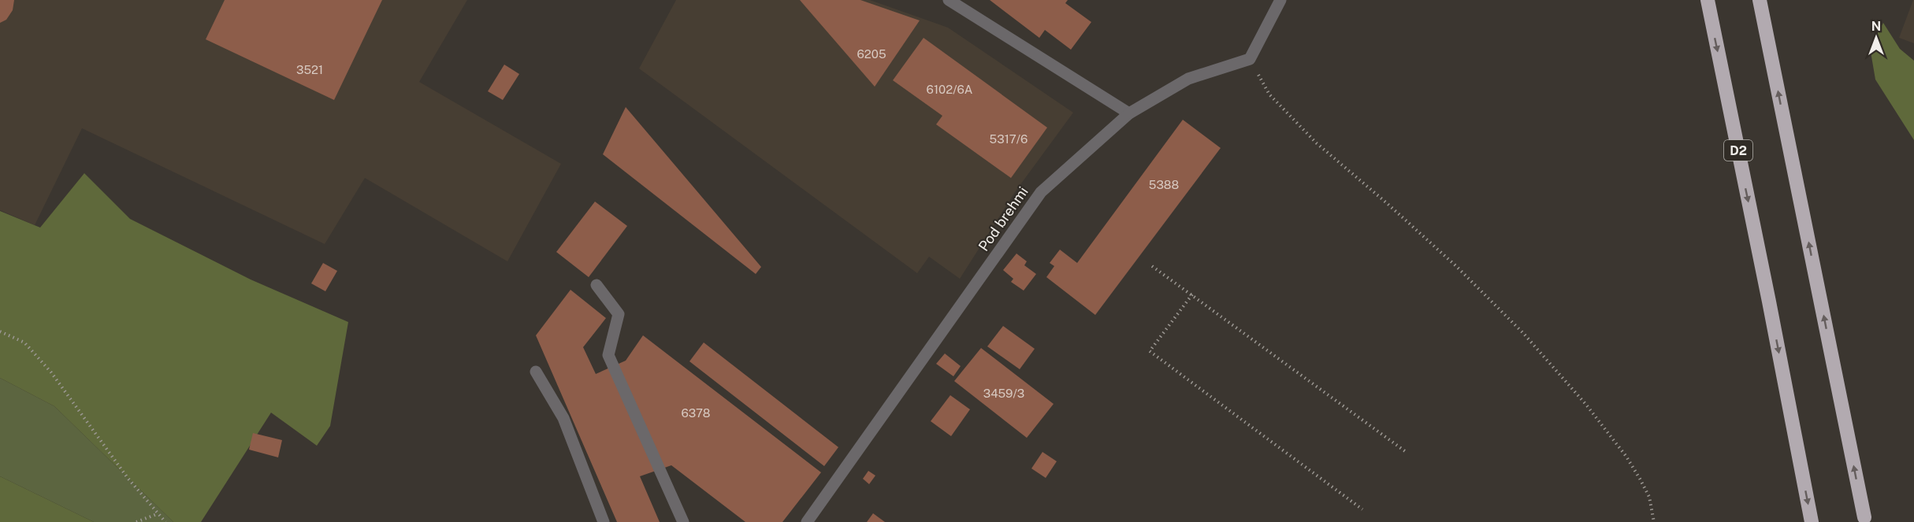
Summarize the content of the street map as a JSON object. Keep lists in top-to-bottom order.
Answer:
{
  "streets": {
    "highway": ["D2"],
    "street": ["Pod brehmi"]
  },
  "house_numbers": [
    "6205",
    "3521",
    "6102/6A",
    "5317/6",
    "5388",
    "3459/3",
    "6378"
  ],
  "north": "top"
}
